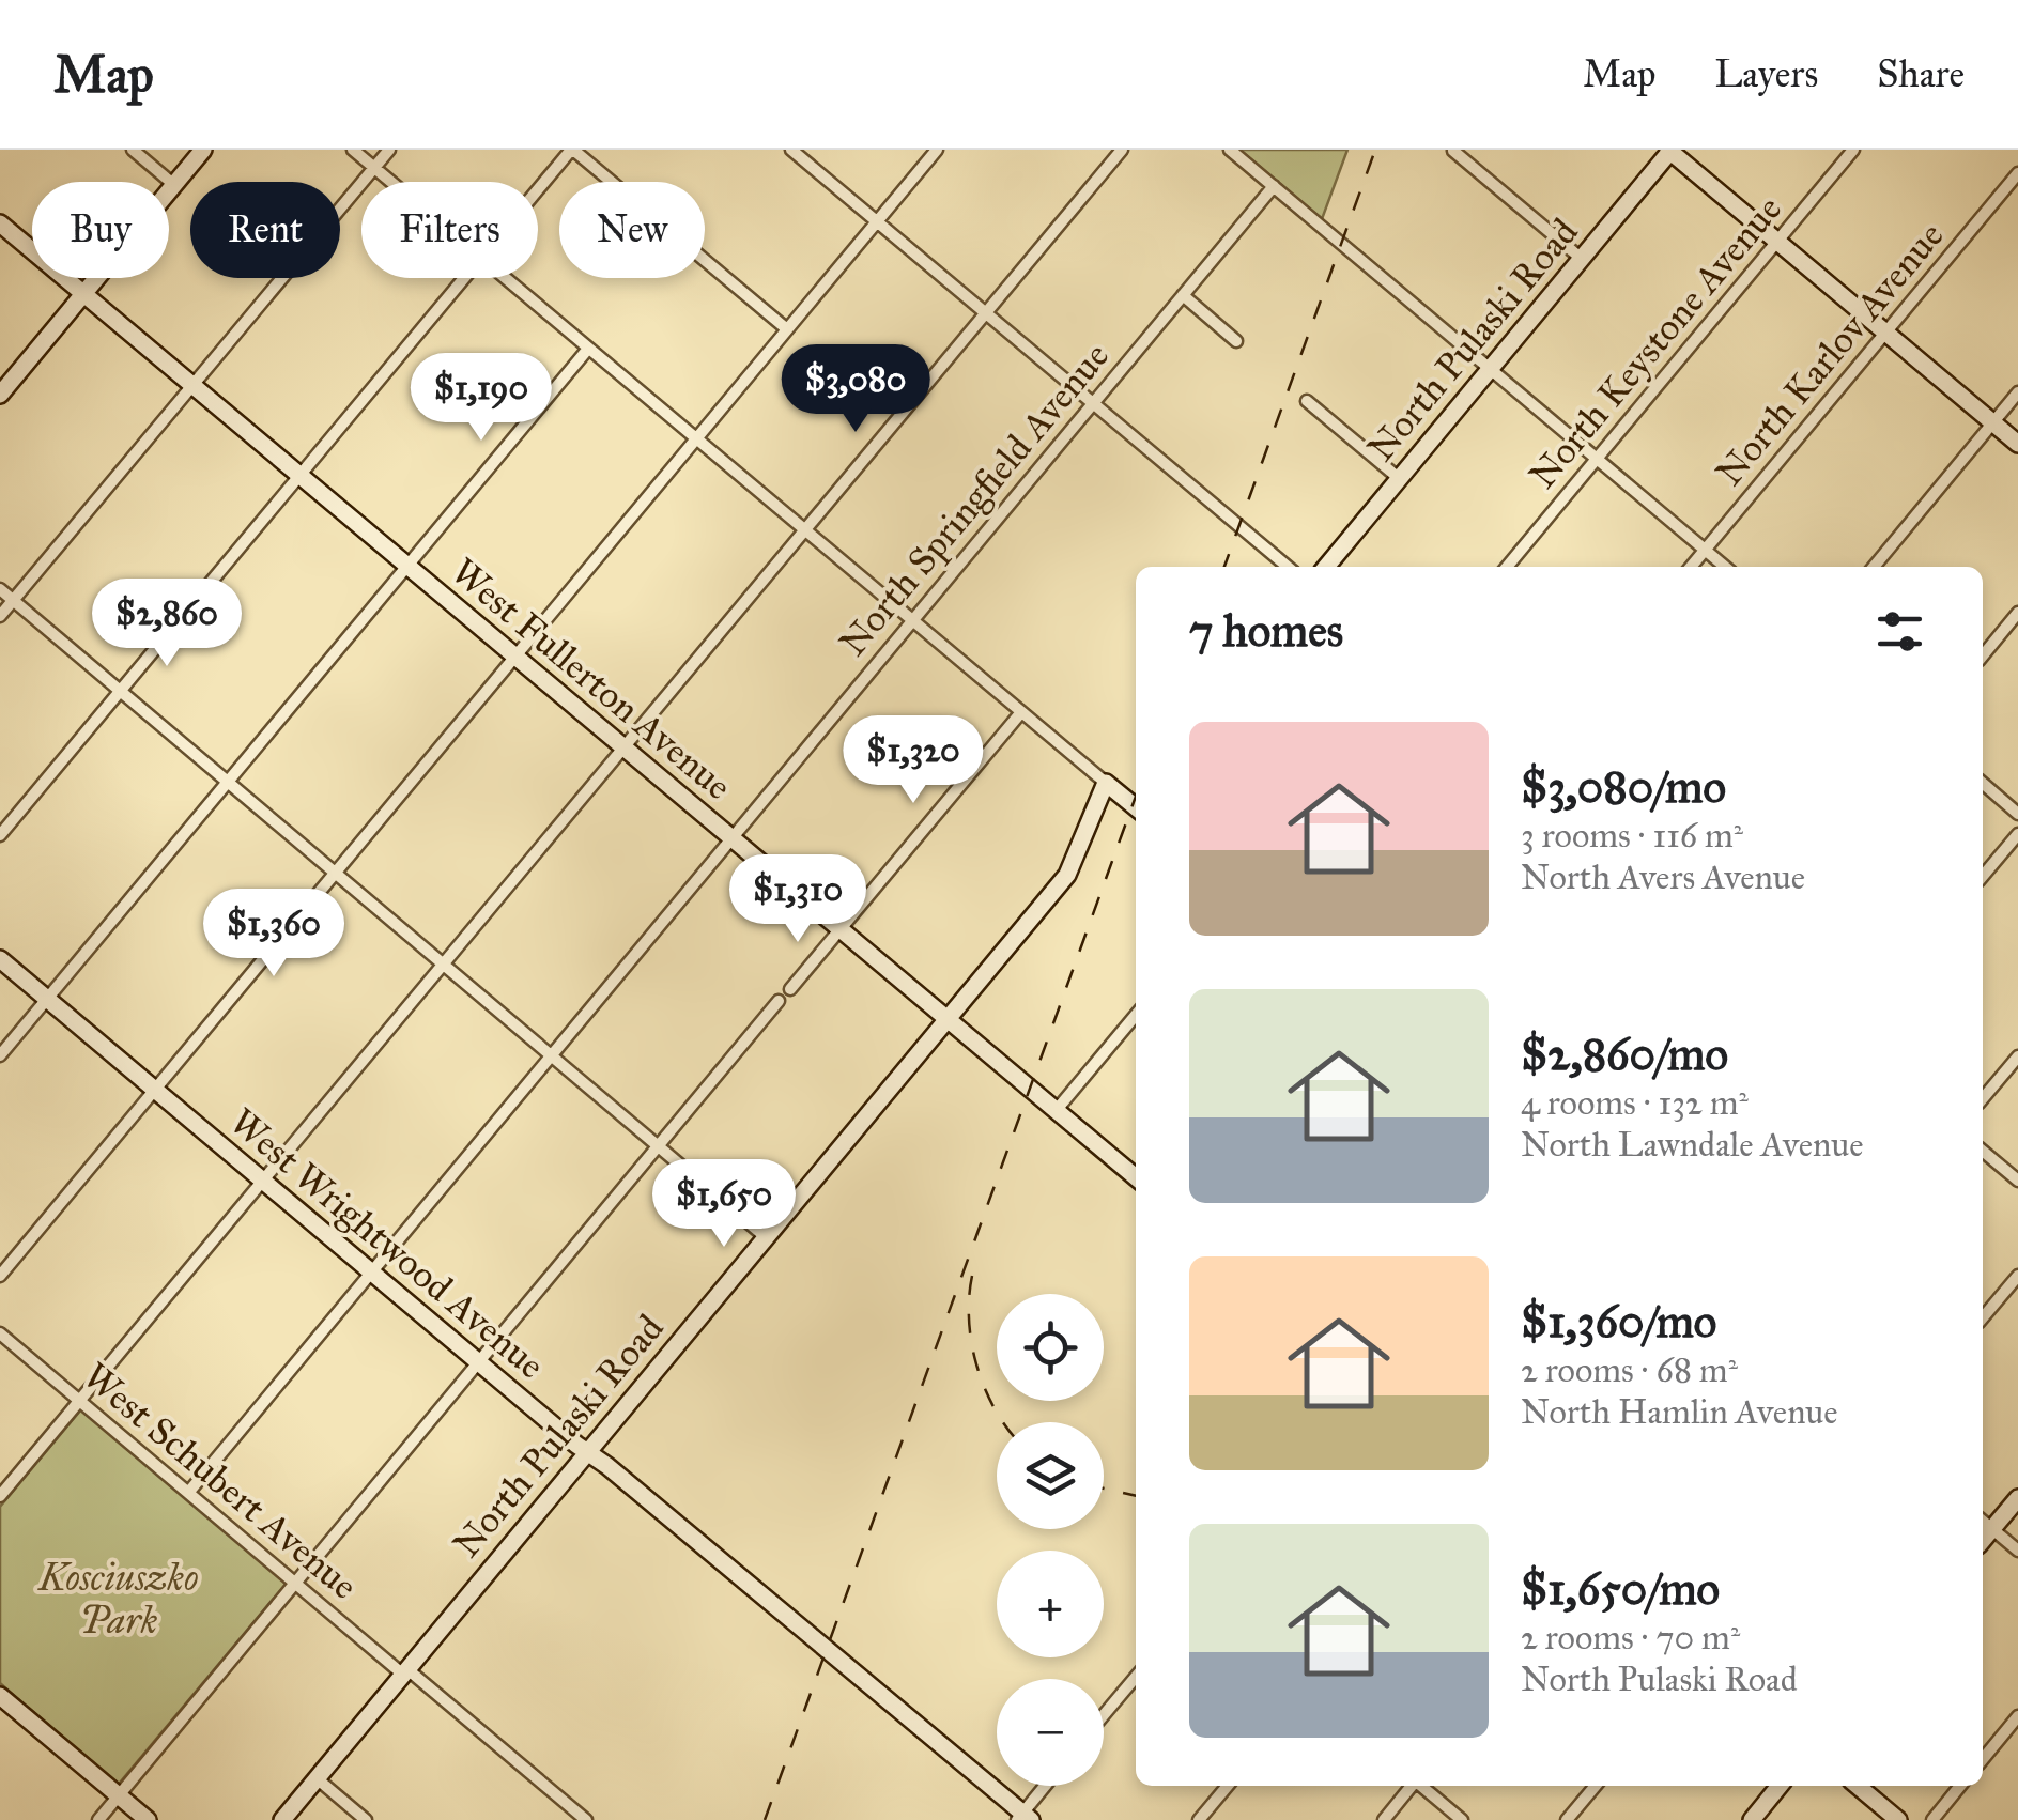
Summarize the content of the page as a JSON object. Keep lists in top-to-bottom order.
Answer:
{
  "streets": {
    "main road": ["North Pulaski Road", "West Fullerton Avenue", "West Wrightwood Avenue"],
    "street": [
      "North Keystone Avenue",
      "North Karlov Avenue",
      "North Springfield Avenue",
      "West Schubert Avenue"
    ]
  },
  "crossings": [
    ["North Pulaski Road", "West Fullerton Avenue"],
    ["North Pulaski Road", "West Wrightwood Avenue"],
    ["North Pulaski Road", "West Schubert Avenue"],
    ["North Springfield Avenue", "West Fullerton Avenue"],
    ["North Springfield Avenue", "West Wrightwood Avenue"],
    ["North Springfield Avenue", "West Schubert Avenue"]
  ],
  "parks": ["Kosciuszko Park"],
  "page": {
    "header": "Map",
    "nav": ["Map", "Layers", "Share"],
    "chip": [
      "Buy",
      "Rent",
      "Filters",
      "New"
    ],
    "price": [
      "$3,080",
      "$1,190",
      "$2,860",
      "$1,320",
      "$1,310",
      "$1,360",
      "$1,650"
    ],
    "heading": "7 homes",
    "list": [
      {
        "name": "$3,080/mo",
        "note": "3 rooms · 116 m² · North Avers Avenue"
      },
      {
        "name": "$2,860/mo",
        "note": "4 rooms · 132 m² · North Lawndale Avenue"
      },
      {
        "name": "$1,360/mo",
        "note": "2 rooms · 68 m² · North Hamlin Avenue"
      },
      {
        "name": "$1,650/mo",
        "note": "2 rooms · 70 m² · North Pulaski Road"
      }
    ],
    "map_buttons": ["+", "−"]
  }
}
